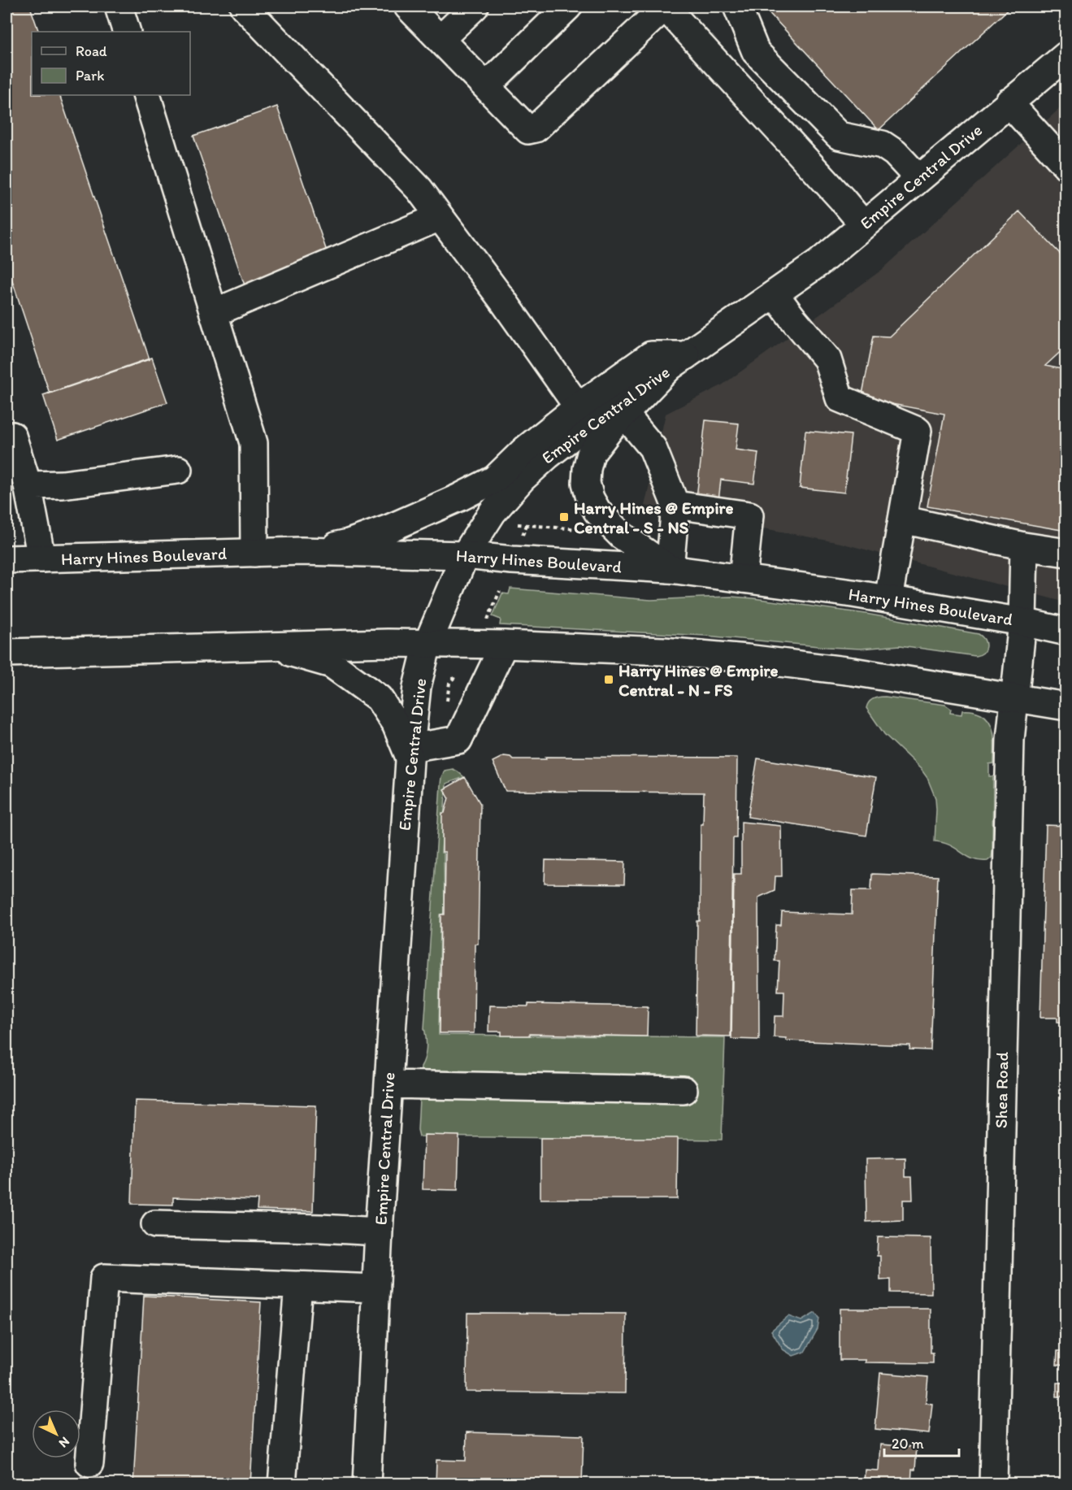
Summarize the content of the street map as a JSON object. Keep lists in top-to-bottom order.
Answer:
{
  "streets": {
    "main road": ["Empire Central Drive", "Harry Hines Boulevard", "Shea Road"]
  },
  "crossings": [
    ["Empire Central Drive", "Harry Hines Boulevard"],
    ["Harry Hines Boulevard", "Shea Road"]
  ],
  "places": {
    "transit": ["Harry Hines @ Empire Central - S - NS", "Harry Hines @ Empire Central - N - FS"]
  },
  "legend": ["Road", "Park"],
  "scale_bar": "20 m",
  "north": "bottom right"
}
